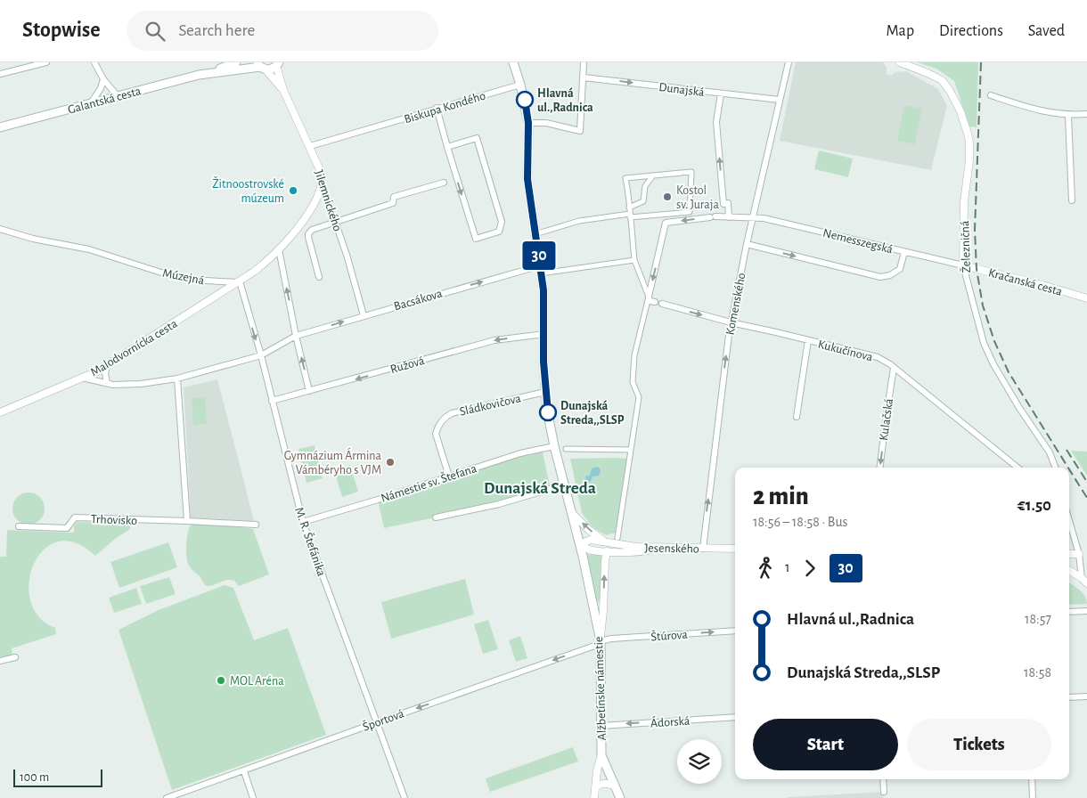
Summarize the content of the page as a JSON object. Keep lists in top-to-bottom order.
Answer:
{
  "streets": {
    "main road": ["Galantská cesta", "Alžbetínske námestie"],
    "street": [
      "Dunajská",
      "Biskupa Kondého",
      "Jilemnického",
      "Nemesszegská",
      "Železničná",
      "Múzejná",
      "Kračanská cesta",
      "Bacsákova",
      "Komenského",
      "Malodvornícka cesta",
      "Kukučínova",
      "Ružová",
      "Sládkovičova",
      "Kulačská",
      "Námestie sv. Štefana",
      "Trhovisko",
      "M. R. Štefánika",
      "Jesenského",
      "Štúrova",
      "Športová",
      "Ádorská"
    ]
  },
  "crossings": [
    ["Dunajská", "Komenského"],
    ["Galantská cesta", "Jilemnického"],
    ["Biskupa Kondého", "Jilemnického"],
    ["Biskupa Kondého", "Alžbetínske námestie"],
    ["Jilemnického", "Bacsákova"],
    ["Nemesszegská", "Železničná"],
    ["Nemesszegská", "Kračanská cesta"],
    ["Nemesszegská", "Komenského"],
    ["Železničná", "Kračanská cesta"],
    ["Múzejná", "Malodvornícka cesta"],
    ["Bacsákova", "M. R. Štefánika"],
    ["Bacsákova", "Alžbetínske námestie"],
    ["Komenského", "Kukučínova"],
    ["Komenského", "Jesenského"],
    ["Kukučínova", "Kulačská"],
    ["Ružová", "M. R. Štefánika"],
    ["Ružová", "Alžbetínske námestie"],
    ["Sládkovičova", "Námestie sv. Štefana"],
    ["Sládkovičova", "Alžbetínske námestie"],
    ["Námestie sv. Štefana", "M. R. Štefánika"],
    ["Námestie sv. Štefana", "Alžbetínske námestie"],
    ["M. R. Štefánika", "Športová"],
    ["Štúrova", "Alžbetínske námestie"],
    ["Štúrova", "Športová"],
    ["Alžbetínske námestie", "Športová"],
    ["Alžbetínske námestie", "Ádorská"]
  ],
  "one_way": [
    "Dunajská",
    "Bacsákova",
    "Komenského",
    "Ružová",
    "Kulačská",
    "Štúrova",
    "Športová",
    "Ádorská"
  ],
  "districts": ["Dunajská Streda"],
  "places": [
    "Hlavná ul.,Radnica",
    "Žitnoostrovské múzeum",
    "Kostol sv. Juraja",
    "Dunajská Streda,,SLSP",
    "Gymnázium Ármina Vámbéryho s VJM",
    "MOL Aréna"
  ],
  "lines": ["bus line 30"],
  "scale_bar": "100 m",
  "page": {
    "header": "Stopwise",
    "search": "Search here",
    "nav": ["Map", "Directions", "Saved"],
    "on_map": "30",
    "heading": ["2 min", "18:56 – 18:58 · Bus", "€1.50"],
    "legs": ["1", "30"],
    "list": [
      {
        "name": "Hlavná ul.,Radnica",
        "value": "18:57"
      },
      {
        "name": "Dunajská Streda,,SLSP",
        "value": "18:58"
      }
    ],
    "buttons": ["Start", "Tickets"],
    "scale": "100 m"
  }
}
